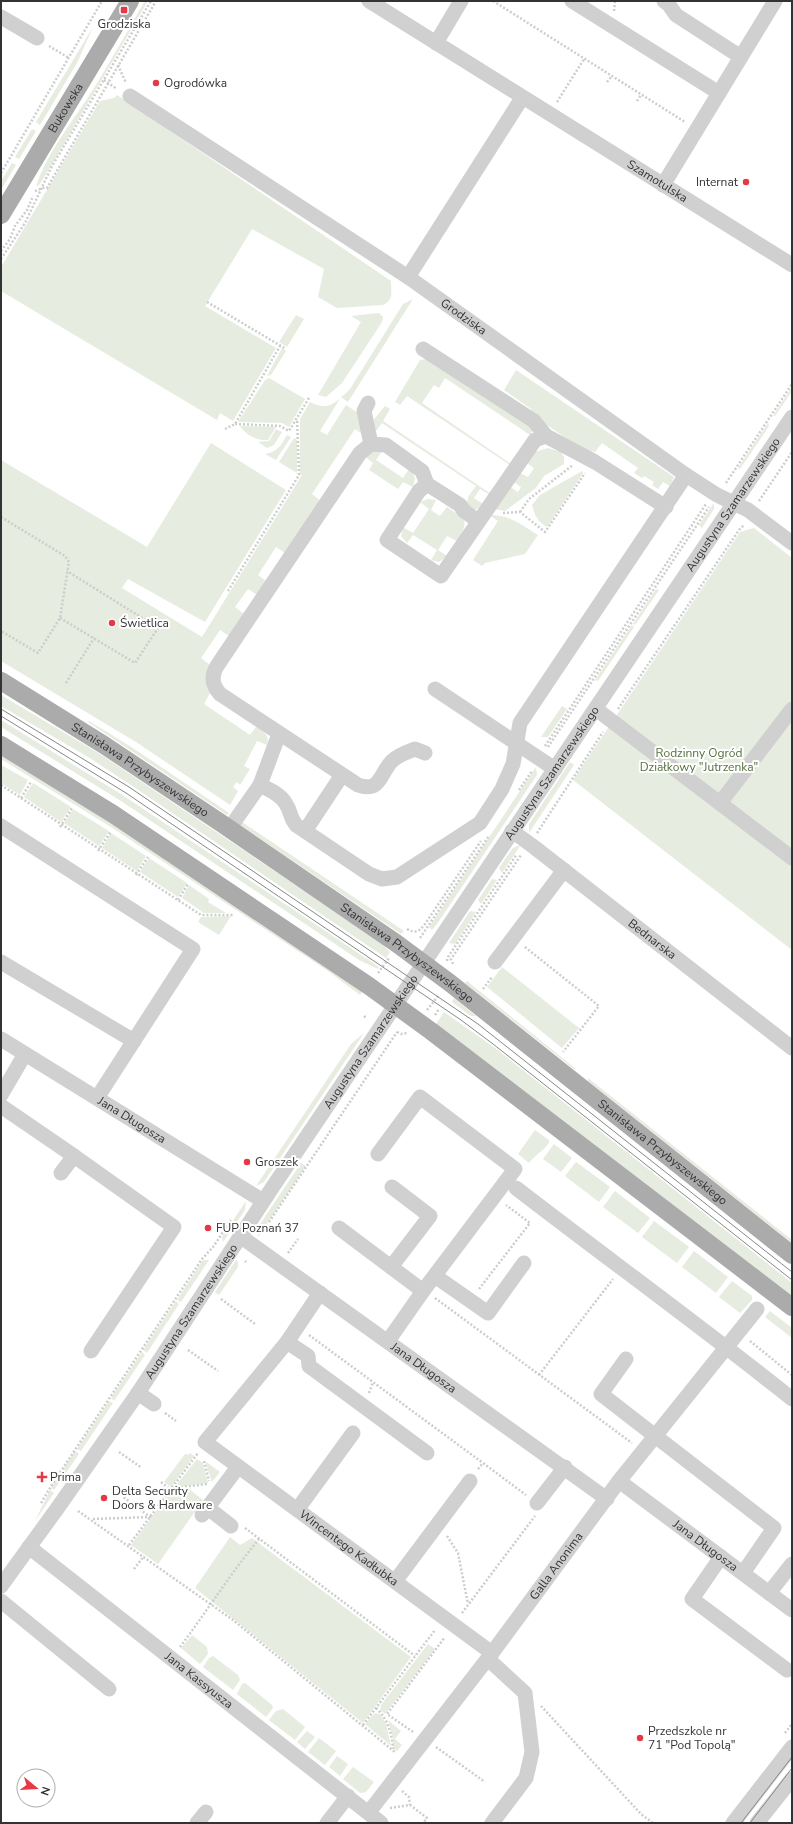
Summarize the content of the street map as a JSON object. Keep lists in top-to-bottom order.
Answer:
{
  "streets": {
    "main road": ["Bukowska", "Stanisława Przybyszewskiego"],
    "street": [
      "Szamotulska",
      "Grodziska",
      "Augustyna Szamarzewskiego",
      "Bednarska",
      "Jana Długosza",
      "Wincentego Kadłubka",
      "Galla Anonima",
      "Jana Kassyusza"
    ]
  },
  "crossings": [
    ["Grodziska", "Augustyna Szamarzewskiego"],
    ["Augustyna Szamarzewskiego", "Stanisława Przybyszewskiego"],
    ["Augustyna Szamarzewskiego", "Bednarska"],
    ["Augustyna Szamarzewskiego", "Jana Długosza"],
    ["Augustyna Szamarzewskiego", "Jana Kassyusza"],
    ["Jana Długosza", "Galla Anonima"],
    ["Wincentego Kadłubka", "Galla Anonima"],
    ["Galla Anonima", "Jana Kassyusza"]
  ],
  "parks": ["Rodzinny Ogród Działkowy \"Jutrzenka\""],
  "places": {
    "transit": ["Grodziska"],
    "other": [
      "Ogrodówka",
      "Internat",
      "Świetlica",
      "Groszek",
      "FUP Poznań 37",
      "Delta Security Doors & Hardware",
      "Przedszkole nr 71 \"Pod Topolą\""
    ],
    "health": ["Prima"]
  },
  "north": "right"
}
